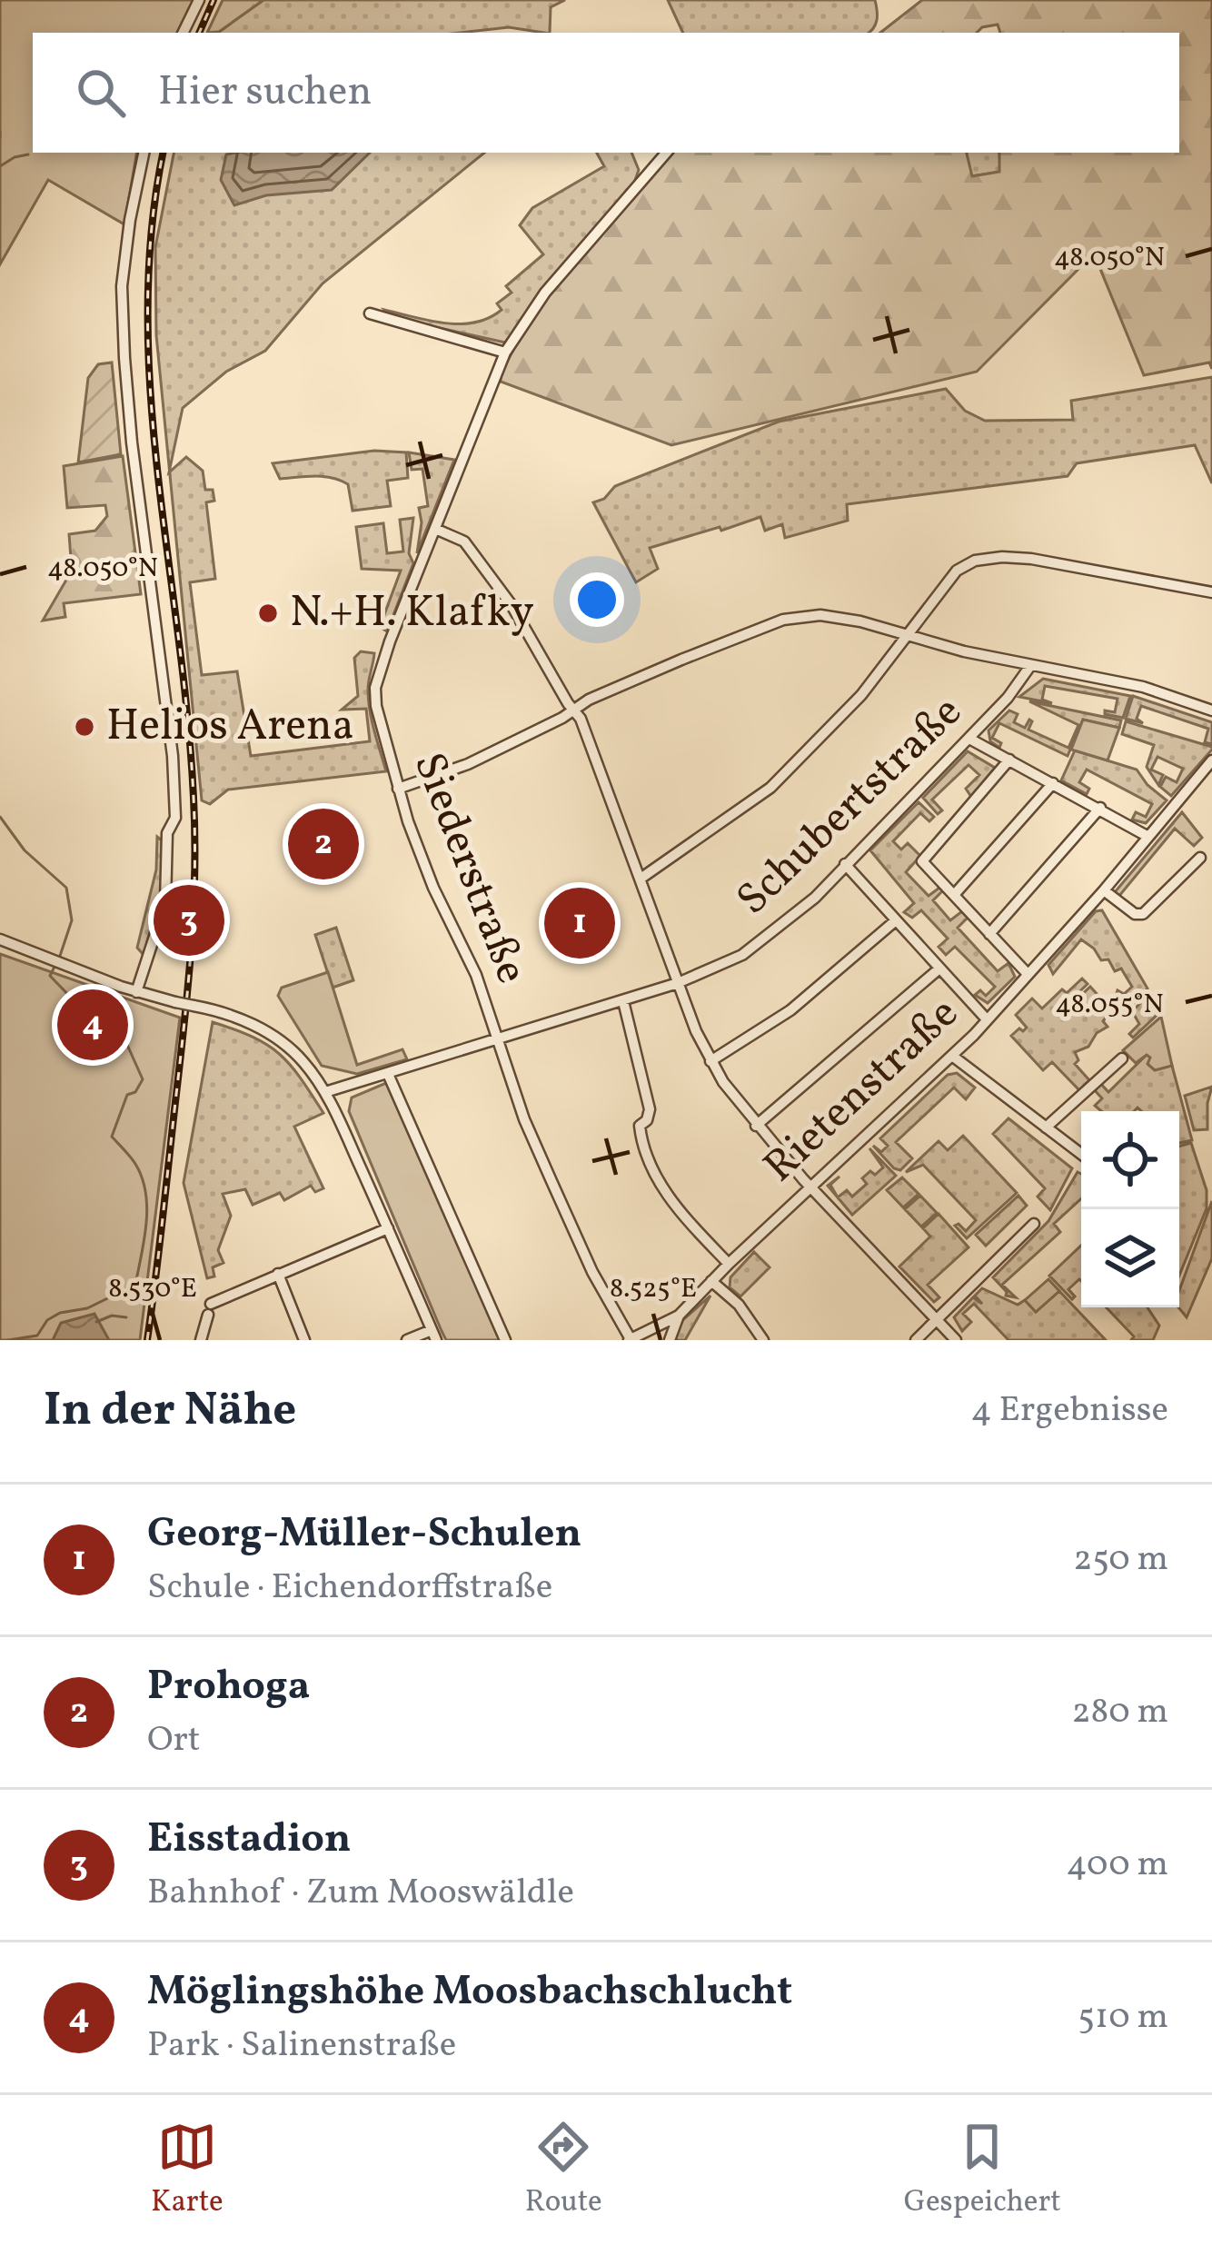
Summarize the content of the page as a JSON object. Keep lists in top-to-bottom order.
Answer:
{
  "streets": {
    "street": ["Schubertstraße", "Siederstraße", "Rietenstraße"]
  },
  "crossings": [
    ["Schubertstraße", "Siederstraße"]
  ],
  "places": ["N.+H. Klafky", "Helios Arena"],
  "page": {
    "search": "Hier suchen",
    "pins": [
      "2",
      "3",
      "1",
      "4"
    ],
    "heading": ["In der Nähe", "4 Ergebnisse"],
    "list": [
      {
        "mark": "1",
        "name": "Georg-Müller-Schulen",
        "note": "Schule · Eichendorffstraße",
        "value": "250 m"
      },
      {
        "mark": "2",
        "name": "Prohoga",
        "note": "Ort",
        "value": "280 m"
      },
      {
        "mark": "3",
        "name": "Eisstadion",
        "note": "Bahnhof · Zum Mooswäldle",
        "value": "400 m"
      },
      {
        "mark": "4",
        "name": "Möglingshöhe Moosbachschlucht",
        "note": "Park · Salinenstraße",
        "value": "510 m"
      }
    ],
    "nav": ["Karte", "Route", "Gespeichert"]
  },
  "coordinates": [
    "48.050°N",
    "48.055°N",
    "8.530°E",
    "8.525°E"
  ]
}
